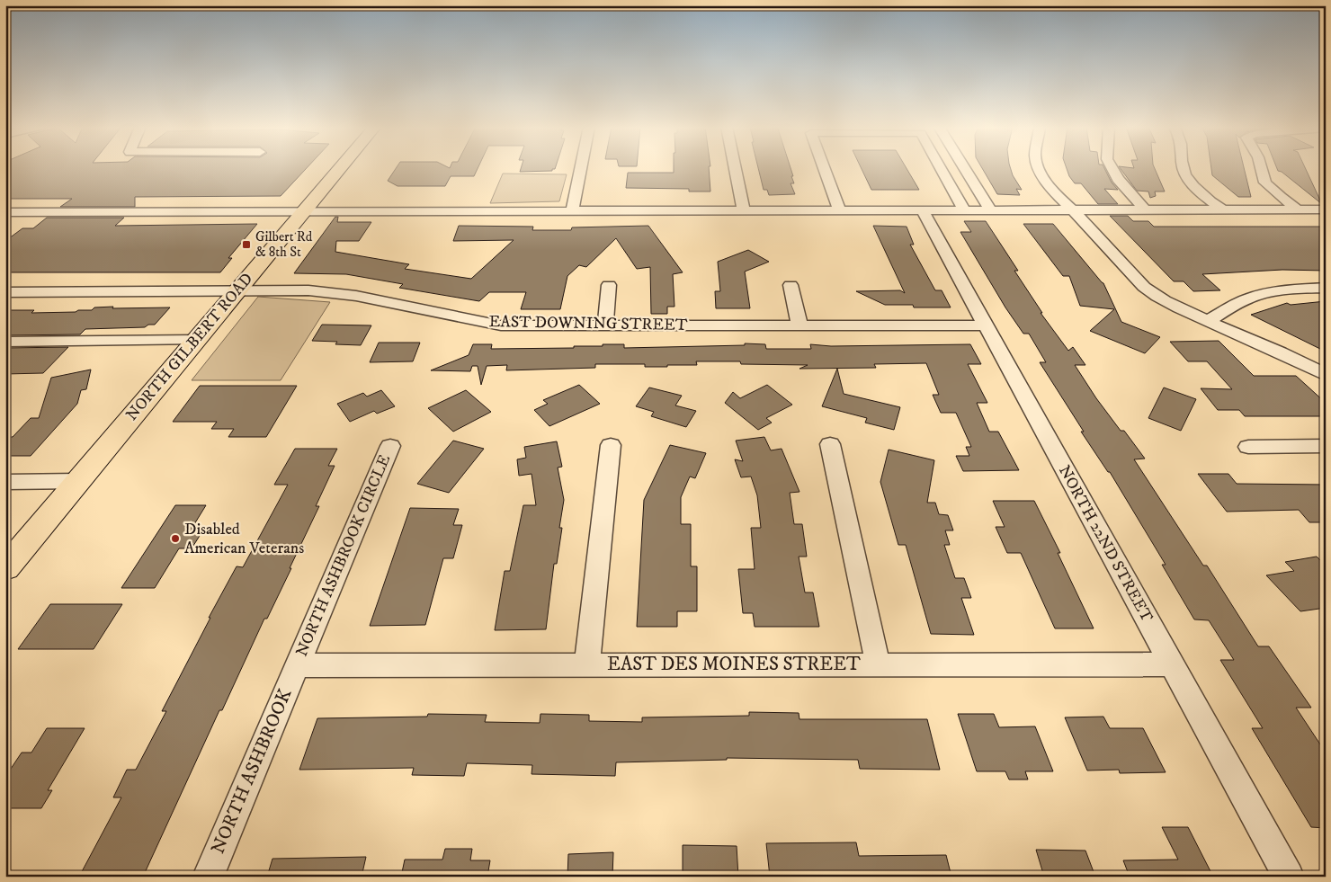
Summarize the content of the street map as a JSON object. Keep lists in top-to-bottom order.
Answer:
{
  "streets": {
    "main road": ["NORTH GILBERT ROAD"],
    "street": [
      "EAST DOWNING STREET",
      "NORTH 22ND STREET",
      "NORTH ASHBROOK CIRCLE",
      "EAST DES MOINES STREET",
      "NORTH ASHBROOK"
    ]
  },
  "crossings": [
    ["EAST DOWNING STREET", "NORTH GILBERT ROAD"],
    ["EAST DOWNING STREET", "NORTH 22ND STREET"],
    ["NORTH 22ND STREET", "EAST DES MOINES STREET"],
    ["NORTH ASHBROOK CIRCLE", "EAST DES MOINES STREET"],
    ["NORTH ASHBROOK CIRCLE", "NORTH ASHBROOK"],
    ["EAST DES MOINES STREET", "NORTH ASHBROOK"]
  ],
  "places": {
    "transit": ["Gilbert Rd & 8th St"],
    "other": ["Disabled American Veterans"]
  }
}
